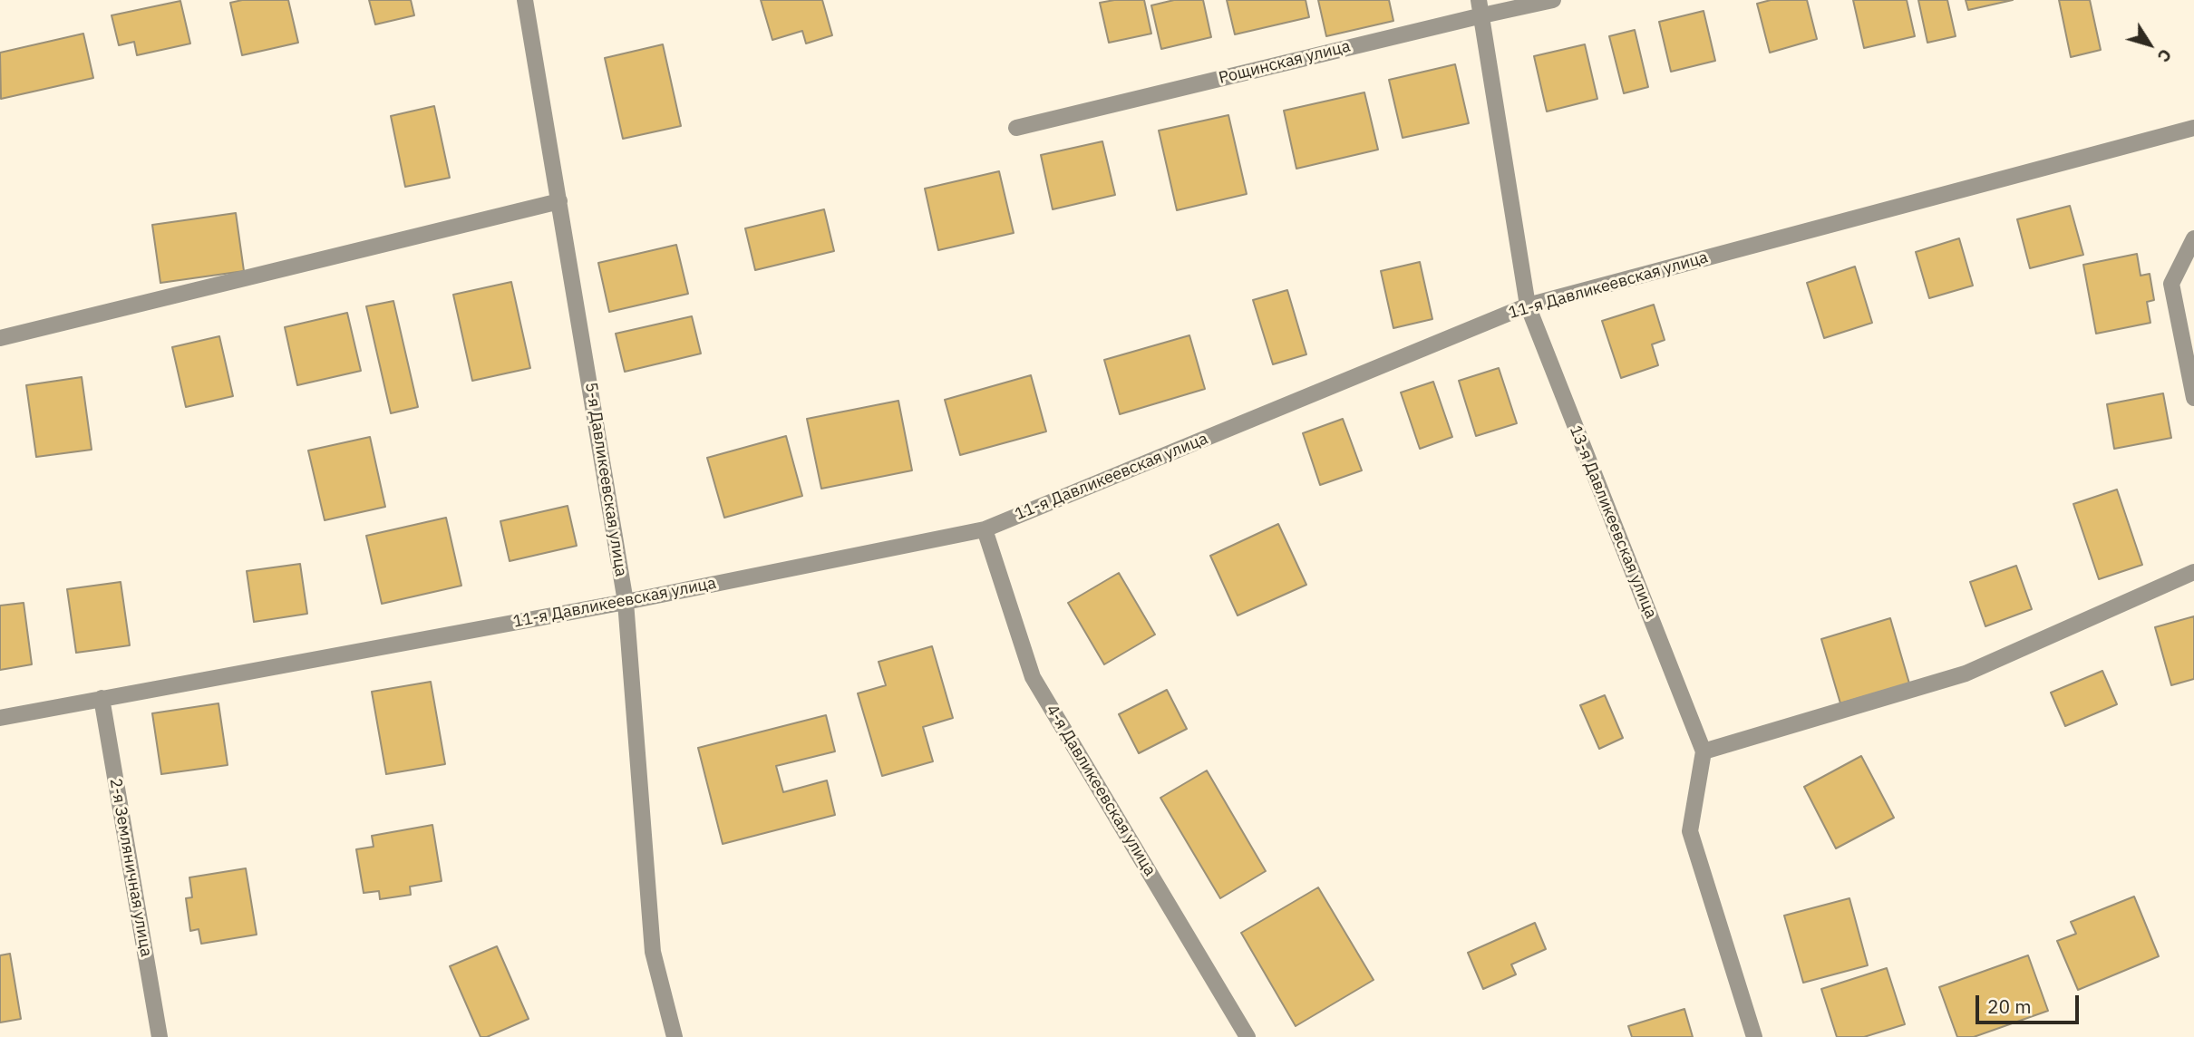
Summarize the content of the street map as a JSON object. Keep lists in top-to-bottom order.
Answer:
{
  "streets": {
    "street": [
      "Рощинская улица",
      "11-я Давликеевская улица",
      "5-я Давликеевская улица",
      "13-я Давликеевская улица",
      "4-я Давликеевская улица",
      "2-я Земляничная улица"
    ]
  },
  "crossings": [
    ["Рощинская улица", "13-я Давликеевская улица"],
    ["11-я Давликеевская улица", "5-я Давликеевская улица"],
    ["11-я Давликеевская улица", "13-я Давликеевская улица"],
    ["11-я Давликеевская улица", "4-я Давликеевская улица"],
    ["11-я Давликеевская улица", "2-я Земляничная улица"]
  ],
  "scale_bar": "20 m",
  "north": "bottom right"
}
